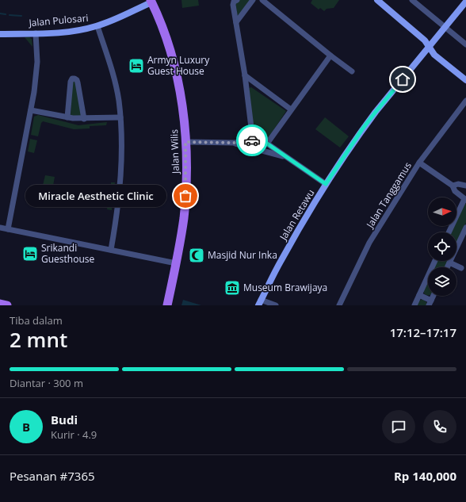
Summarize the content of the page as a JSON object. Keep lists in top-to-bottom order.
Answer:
{
  "streets": {
    "main road": ["Jalan Pulosari", "Jalan Wilis", "Jalan Retawu"],
    "street": ["Jalan Tanggamus"]
  },
  "crossings": [
    ["Jalan Pulosari", "Jalan Wilis"]
  ],
  "places": {
    "hotel": ["Armyn Luxury Guest House", "Srikandi Guesthouse"],
    "other": ["Miracle Aesthetic Clinic"],
    "mosque": ["Masjid Nur Inka"],
    "museum": ["Museum Brawijaya"]
  },
  "north": "right",
  "page": {
    "bubble": "Miracle Aesthetic Clinic",
    "heading": ["2 mnt", "Tiba dalam", "17:12–17:17"],
    "panel": [
      "Budi",
      "Kurir · 4.9",
      "Pesanan #7365",
      "Rp 140,000"
    ],
    "bar": "Diantar · 300 m",
    "round": "B"
  }
}
